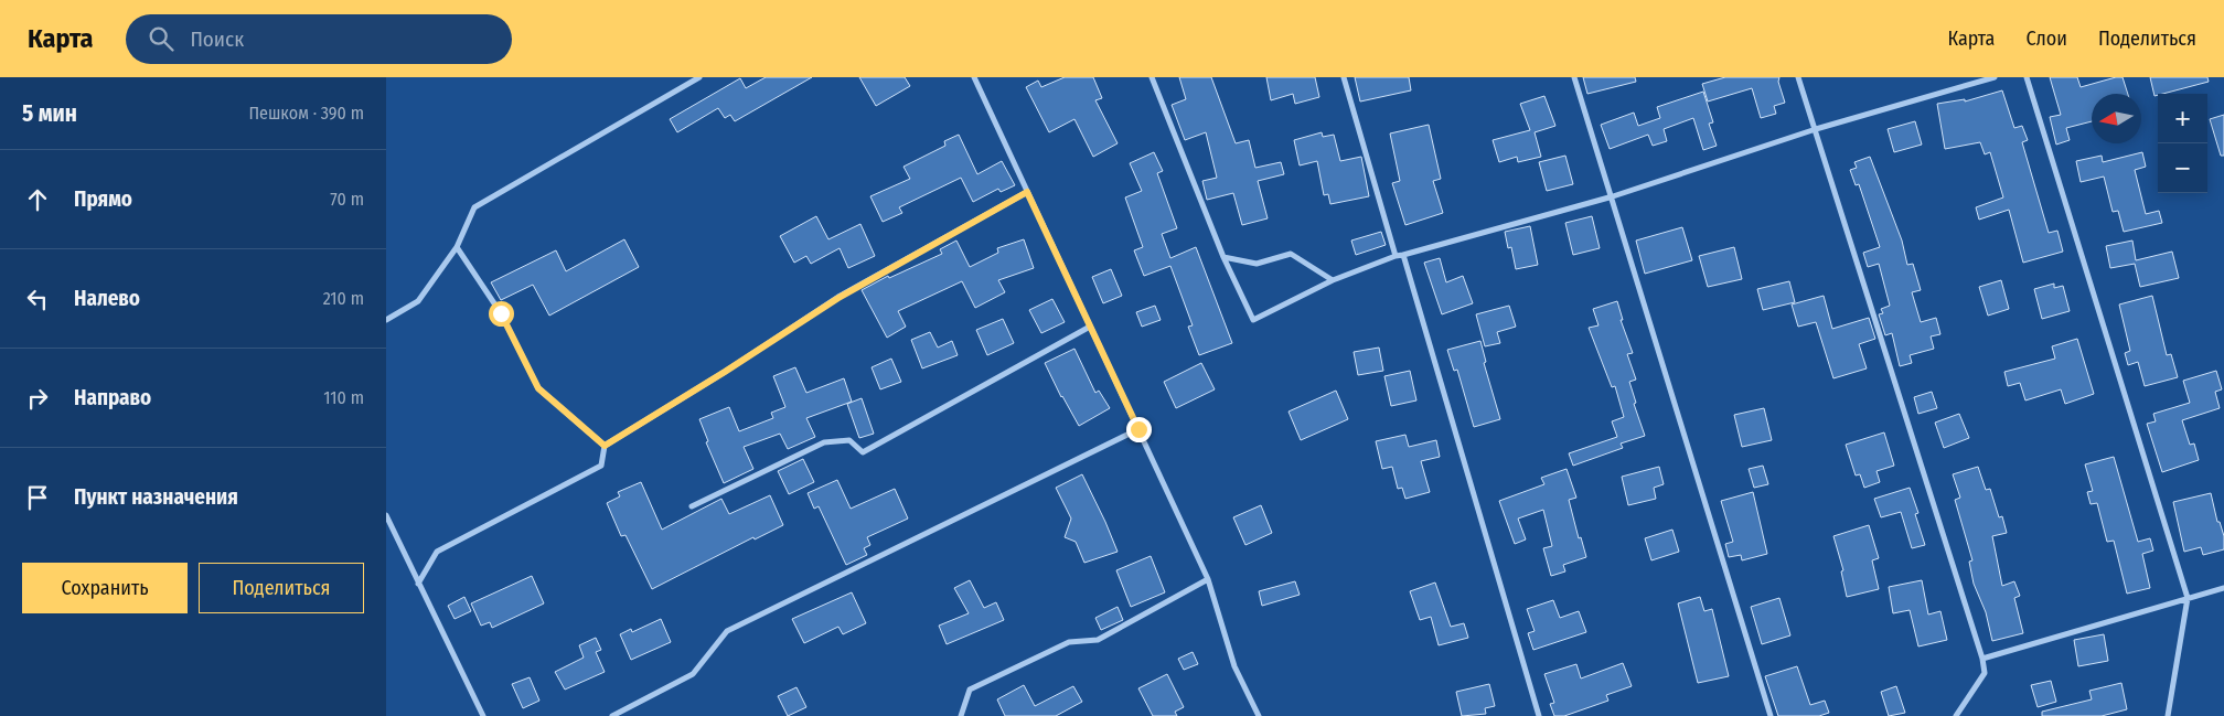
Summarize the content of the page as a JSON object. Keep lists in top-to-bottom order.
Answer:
{
  "north": "left",
  "page": {
    "header": "Карта",
    "search": "Поиск",
    "nav": ["Карта", "Слои", "Поделиться"],
    "heading": ["5 мин", "Пешком · 390 m"],
    "map_buttons": ["+", "−"],
    "list": [
      ["Прямо", "70 m"],
      ["Налево", "210 m"],
      ["Направо", "110 m"],
      "Пункт назначения"
    ],
    "buttons": ["Сохранить", "Поделиться"]
  }
}
